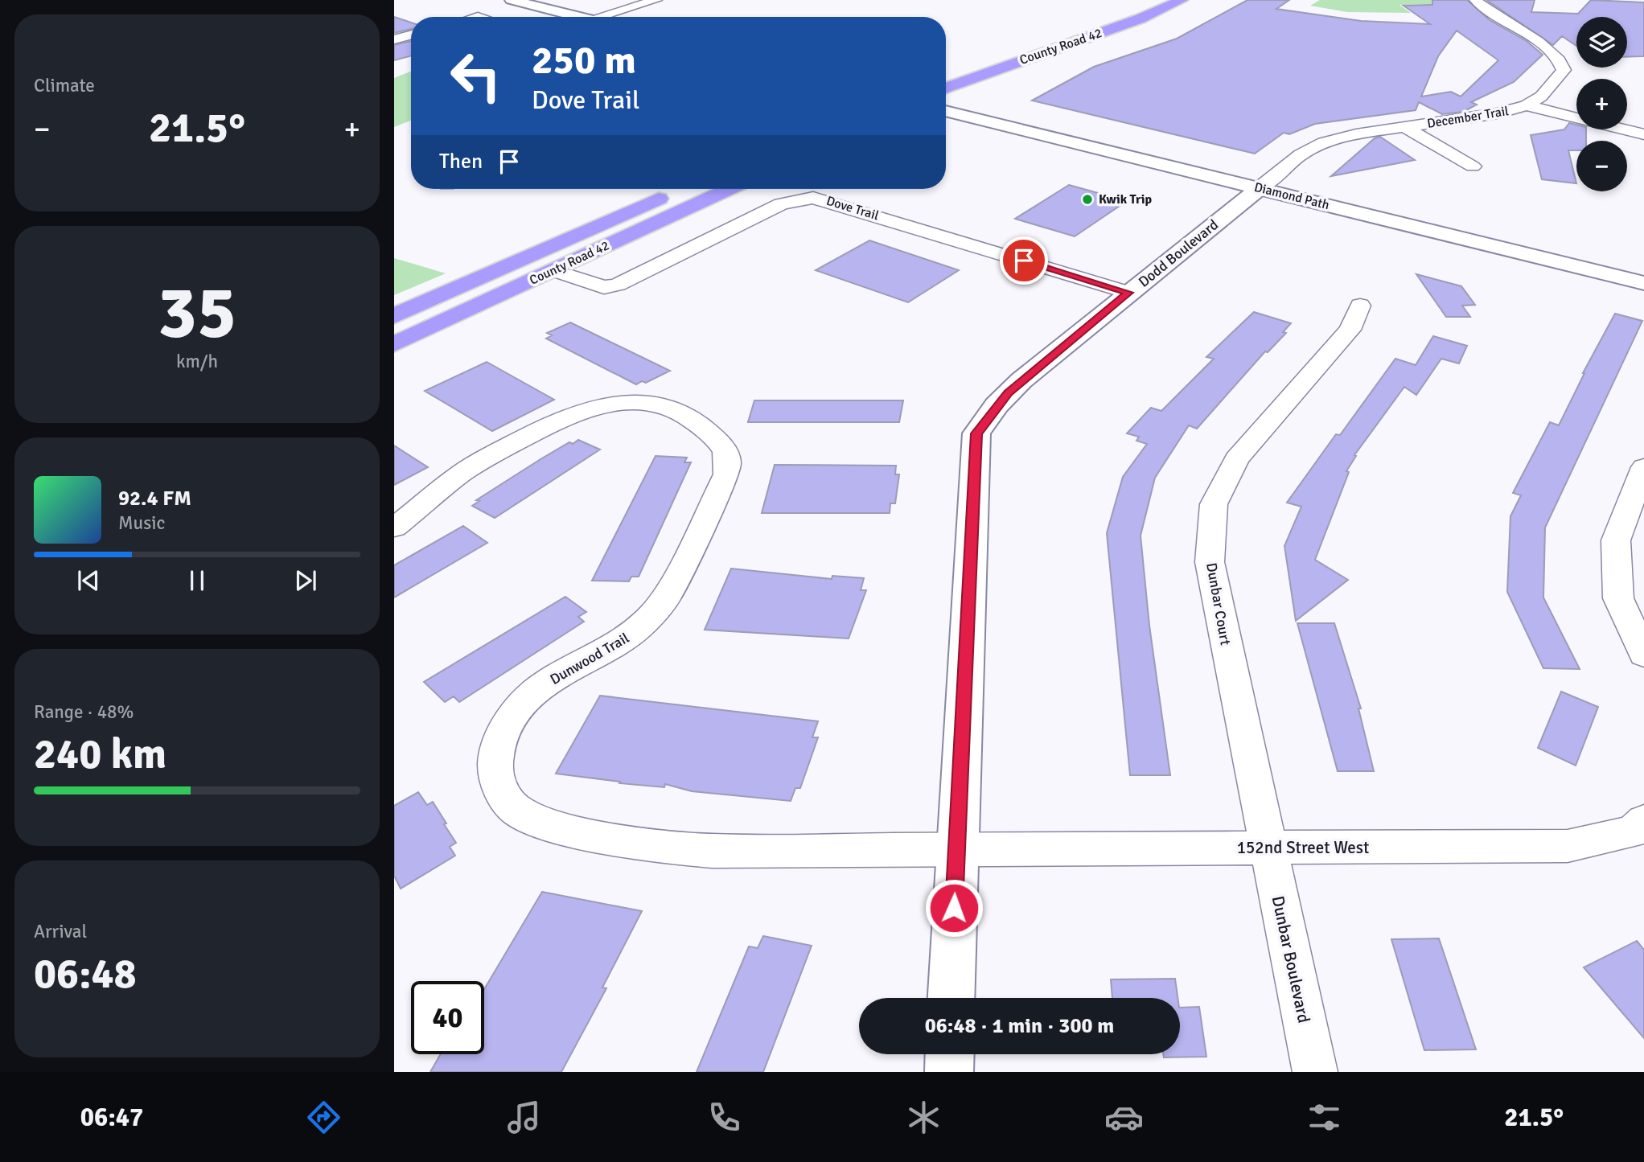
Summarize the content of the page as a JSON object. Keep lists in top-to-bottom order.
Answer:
{
  "streets": {
    "highway": ["County Road 42"],
    "street": [
      "December Trail",
      "Diamond Path",
      "Dove Trail",
      "Dodd Boulevard",
      "Dunbar Court",
      "Dunwood Trail",
      "152nd Street West",
      "Dunbar Boulevard"
    ]
  },
  "crossings": [
    ["County Road 42", "Dove Trail"],
    ["December Trail", "Diamond Path"],
    ["December Trail", "Dodd Boulevard"],
    ["Diamond Path", "Dodd Boulevard"],
    ["Dove Trail", "Dodd Boulevard"],
    ["Dodd Boulevard", "Dunwood Trail"],
    ["Dodd Boulevard", "152nd Street West"],
    ["Dunbar Court", "152nd Street West"],
    ["Dunbar Court", "Dunbar Boulevard"],
    ["Dunwood Trail", "152nd Street West"],
    ["152nd Street West", "Dunbar Boulevard"]
  ],
  "places": ["Kwik Trip"],
  "page": {
    "tile": [
      "Climate",
      ["35", "km/h"],
      ["Range · 48%", "240 km"],
      ["Arrival", "06:48"]
    ],
    "map_buttons": ["+", "−"],
    "turn": ["250 m", "Dove Trail"],
    "heat": ["−", "21.5°", "+"],
    "then": "Then",
    "song": ["92.4 FM", "Music"],
    "limit": "40",
    "trip": "06:48 · 1 min · 300 m",
    "tabs": ["06:47", "21.5°"]
  }
}
